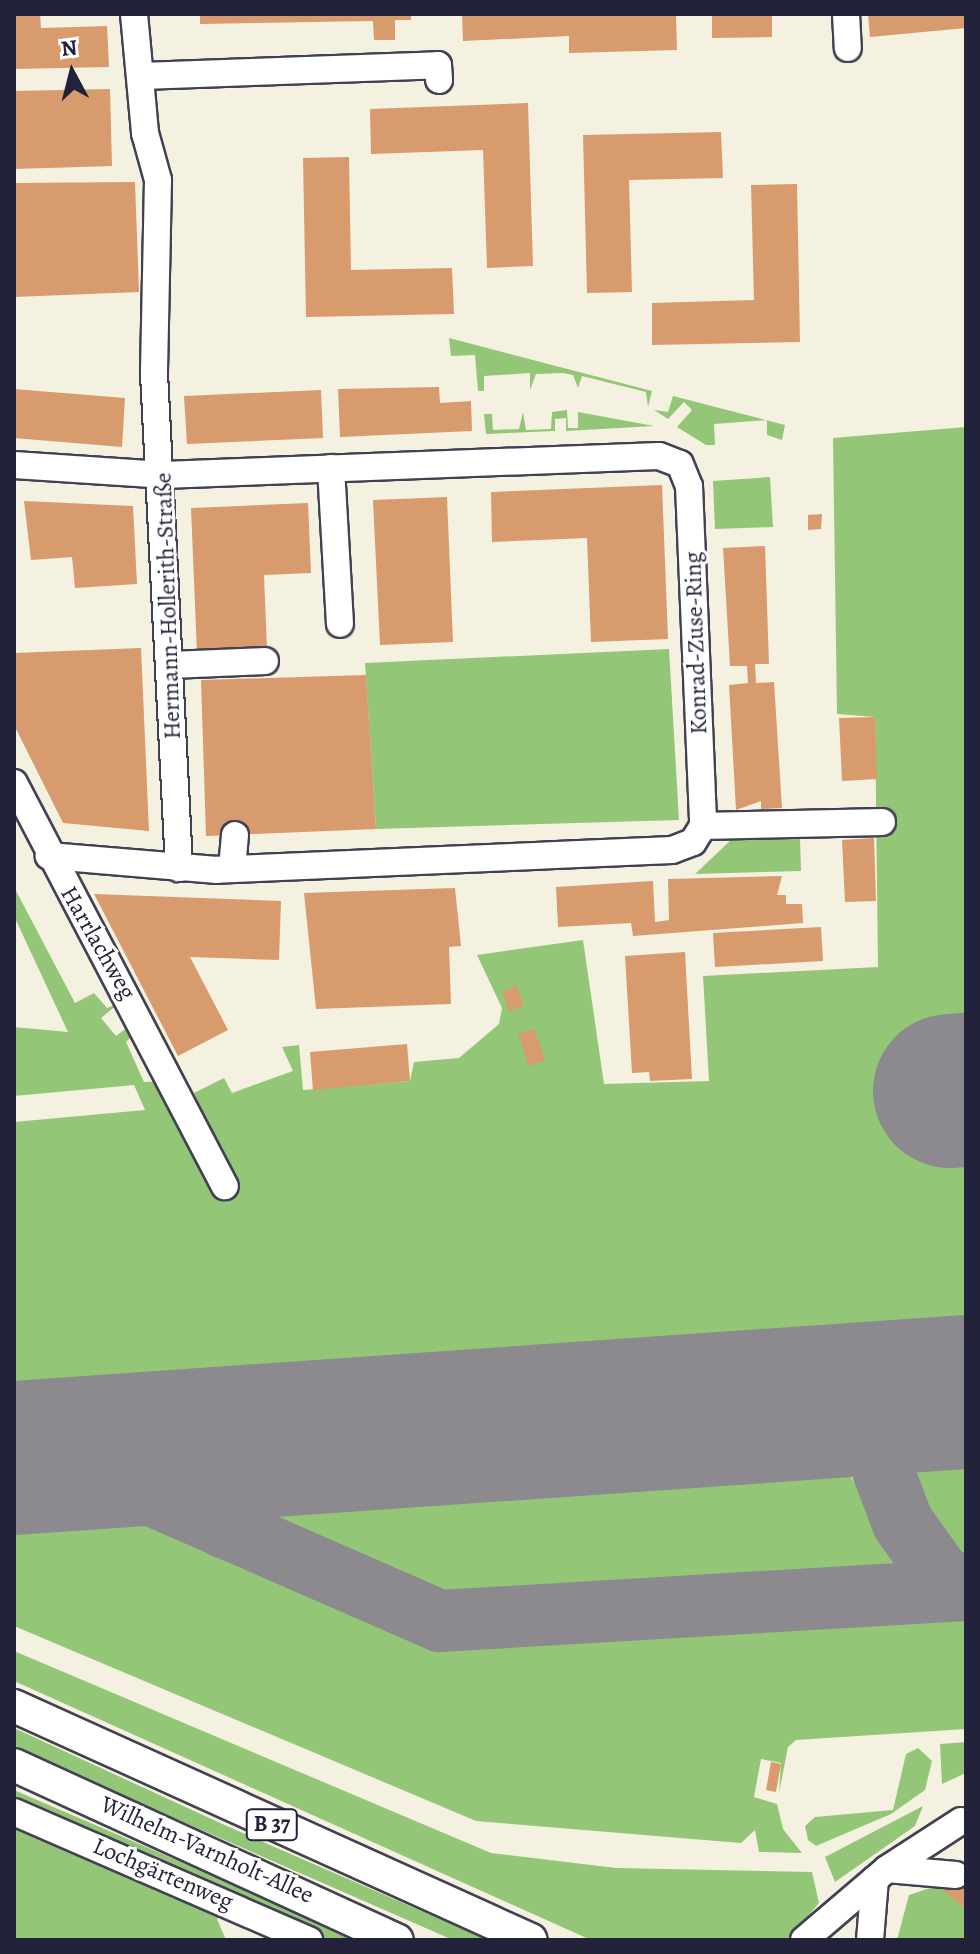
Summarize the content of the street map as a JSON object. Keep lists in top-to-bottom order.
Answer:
{
  "streets": {
    "main road": ["B 37", "Wilhelm-Varnholt-Allee"],
    "street": [
      "Hermann-Hollerith-Straße",
      "Konrad-Zuse-Ring",
      "Harrlachweg",
      "Lochgärtenweg"
    ]
  },
  "crossings": [
    ["Hermann-Hollerith-Straße", "Konrad-Zuse-Ring"]
  ],
  "north": "top"
}
